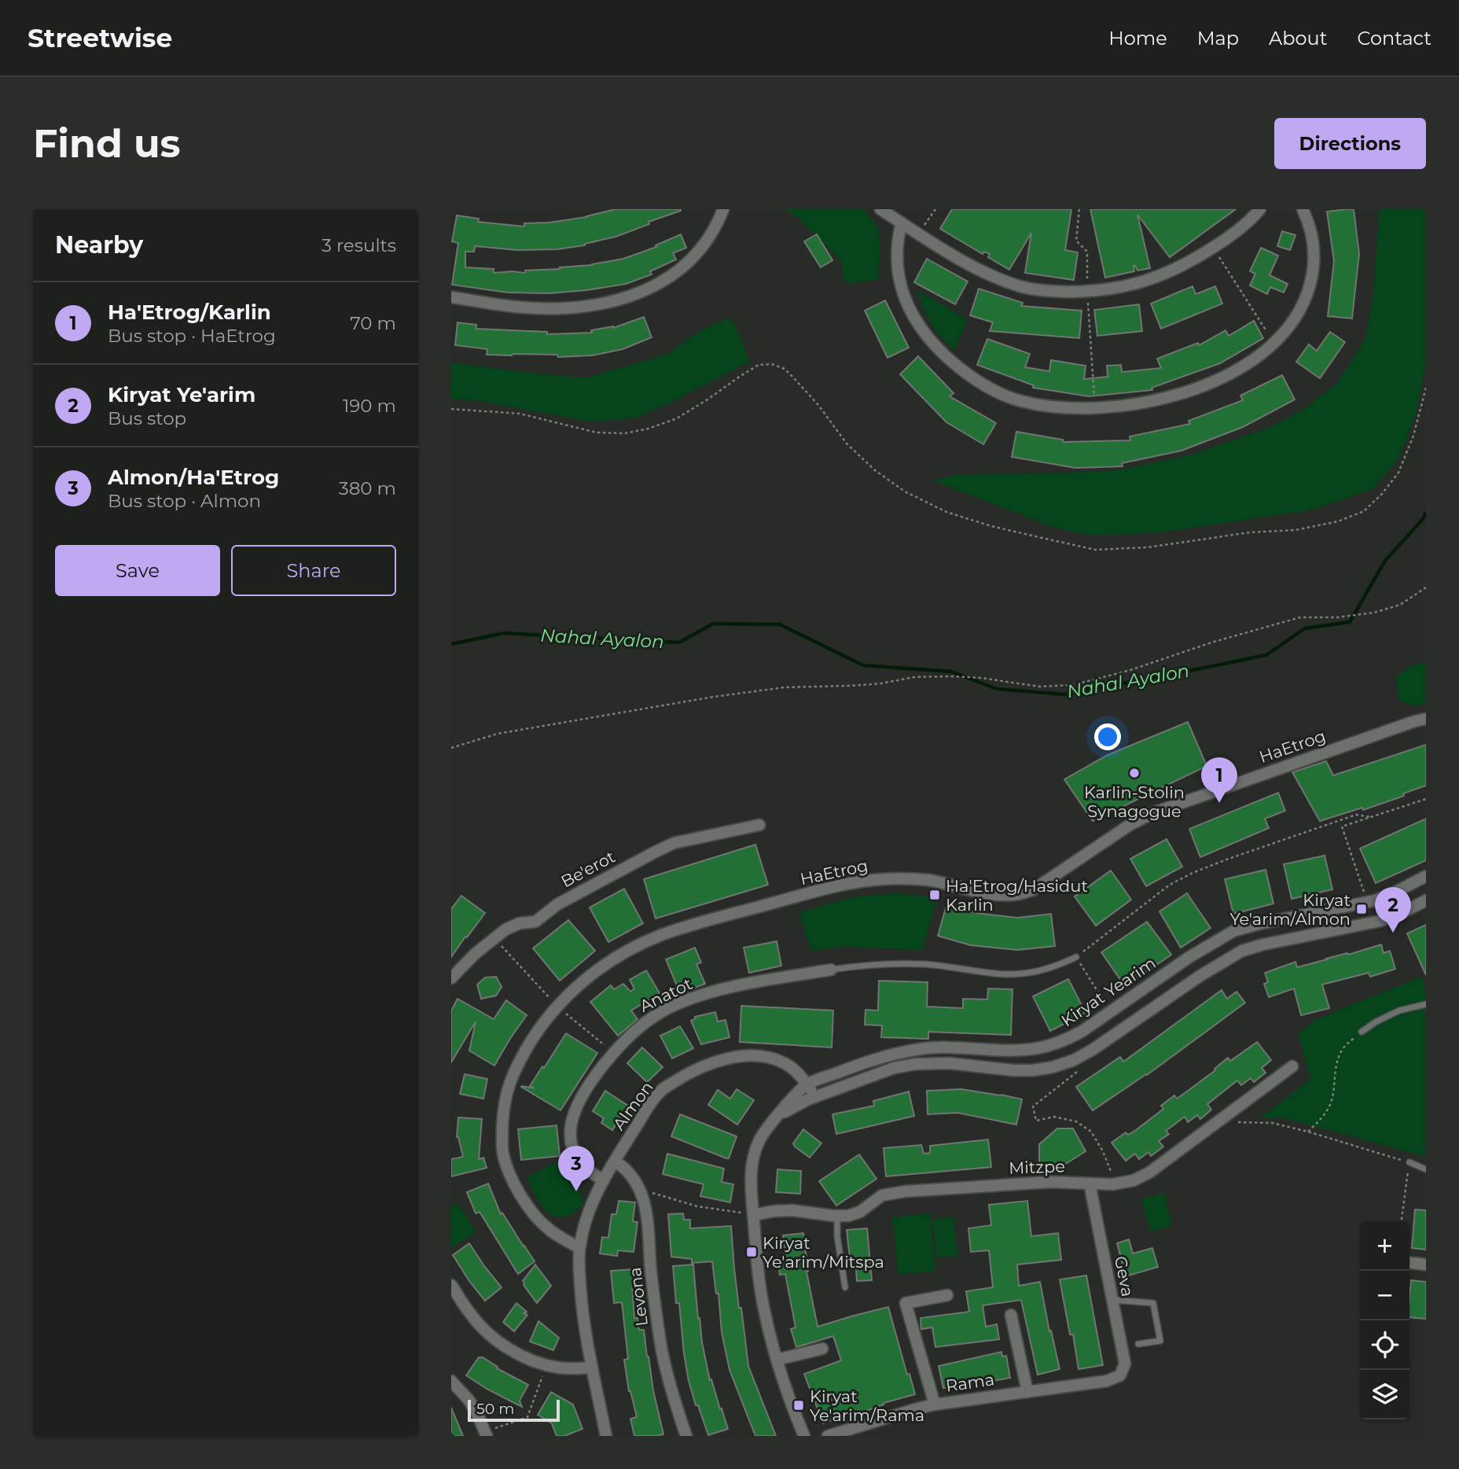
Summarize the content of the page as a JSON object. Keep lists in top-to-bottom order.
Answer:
{
  "streets": {
    "street": [
      "HaEtrog",
      "Be'erot",
      "Kiryat Yearim",
      "Anatot",
      "Almon",
      "Mitzpe",
      "Geva",
      "Levona",
      "Rama"
    ]
  },
  "crossings": [
    ["HaEtrog", "Almon"],
    ["Kiryat Yearim", "Almon"],
    ["Kiryat Yearim", "Mitzpe"],
    ["Anatot", "Almon"],
    ["Almon", "Levona"],
    ["Mitzpe", "Geva"],
    ["Geva", "Rama"]
  ],
  "water": ["Nahal Ayalon"],
  "places": {
    "other": ["Karlin-Stolin Synagogue"],
    "transit": [
      "Ha'Etrog/Hasidut Karlin",
      "Kiryat Ye'arim/Almon",
      "Kiryat Ye'arim/Mitspa",
      "Kiryat Ye'arim/Rama"
    ]
  },
  "scale_bar": "50 m",
  "page": {
    "header": "Streetwise",
    "nav": [
      "Home",
      "Map",
      "About",
      "Contact"
    ],
    "buttons": [
      "Directions",
      ["Save", "Share"]
    ],
    "title": "Find us",
    "heading": ["Nearby", "3 results"],
    "list": [
      {
        "mark": "1",
        "name": "Ha'Etrog/Karlin",
        "note": "Bus stop · HaEtrog",
        "value": "70 m"
      },
      {
        "mark": "2",
        "name": "Kiryat Ye'arim",
        "note": "Bus stop",
        "value": "190 m"
      },
      {
        "mark": "3",
        "name": "Almon/Ha'Etrog",
        "note": "Bus stop · Almon",
        "value": "380 m"
      }
    ],
    "pins": ["1", "2", "3"],
    "map_buttons": ["+", "−"],
    "scale": "50 m"
  }
}
